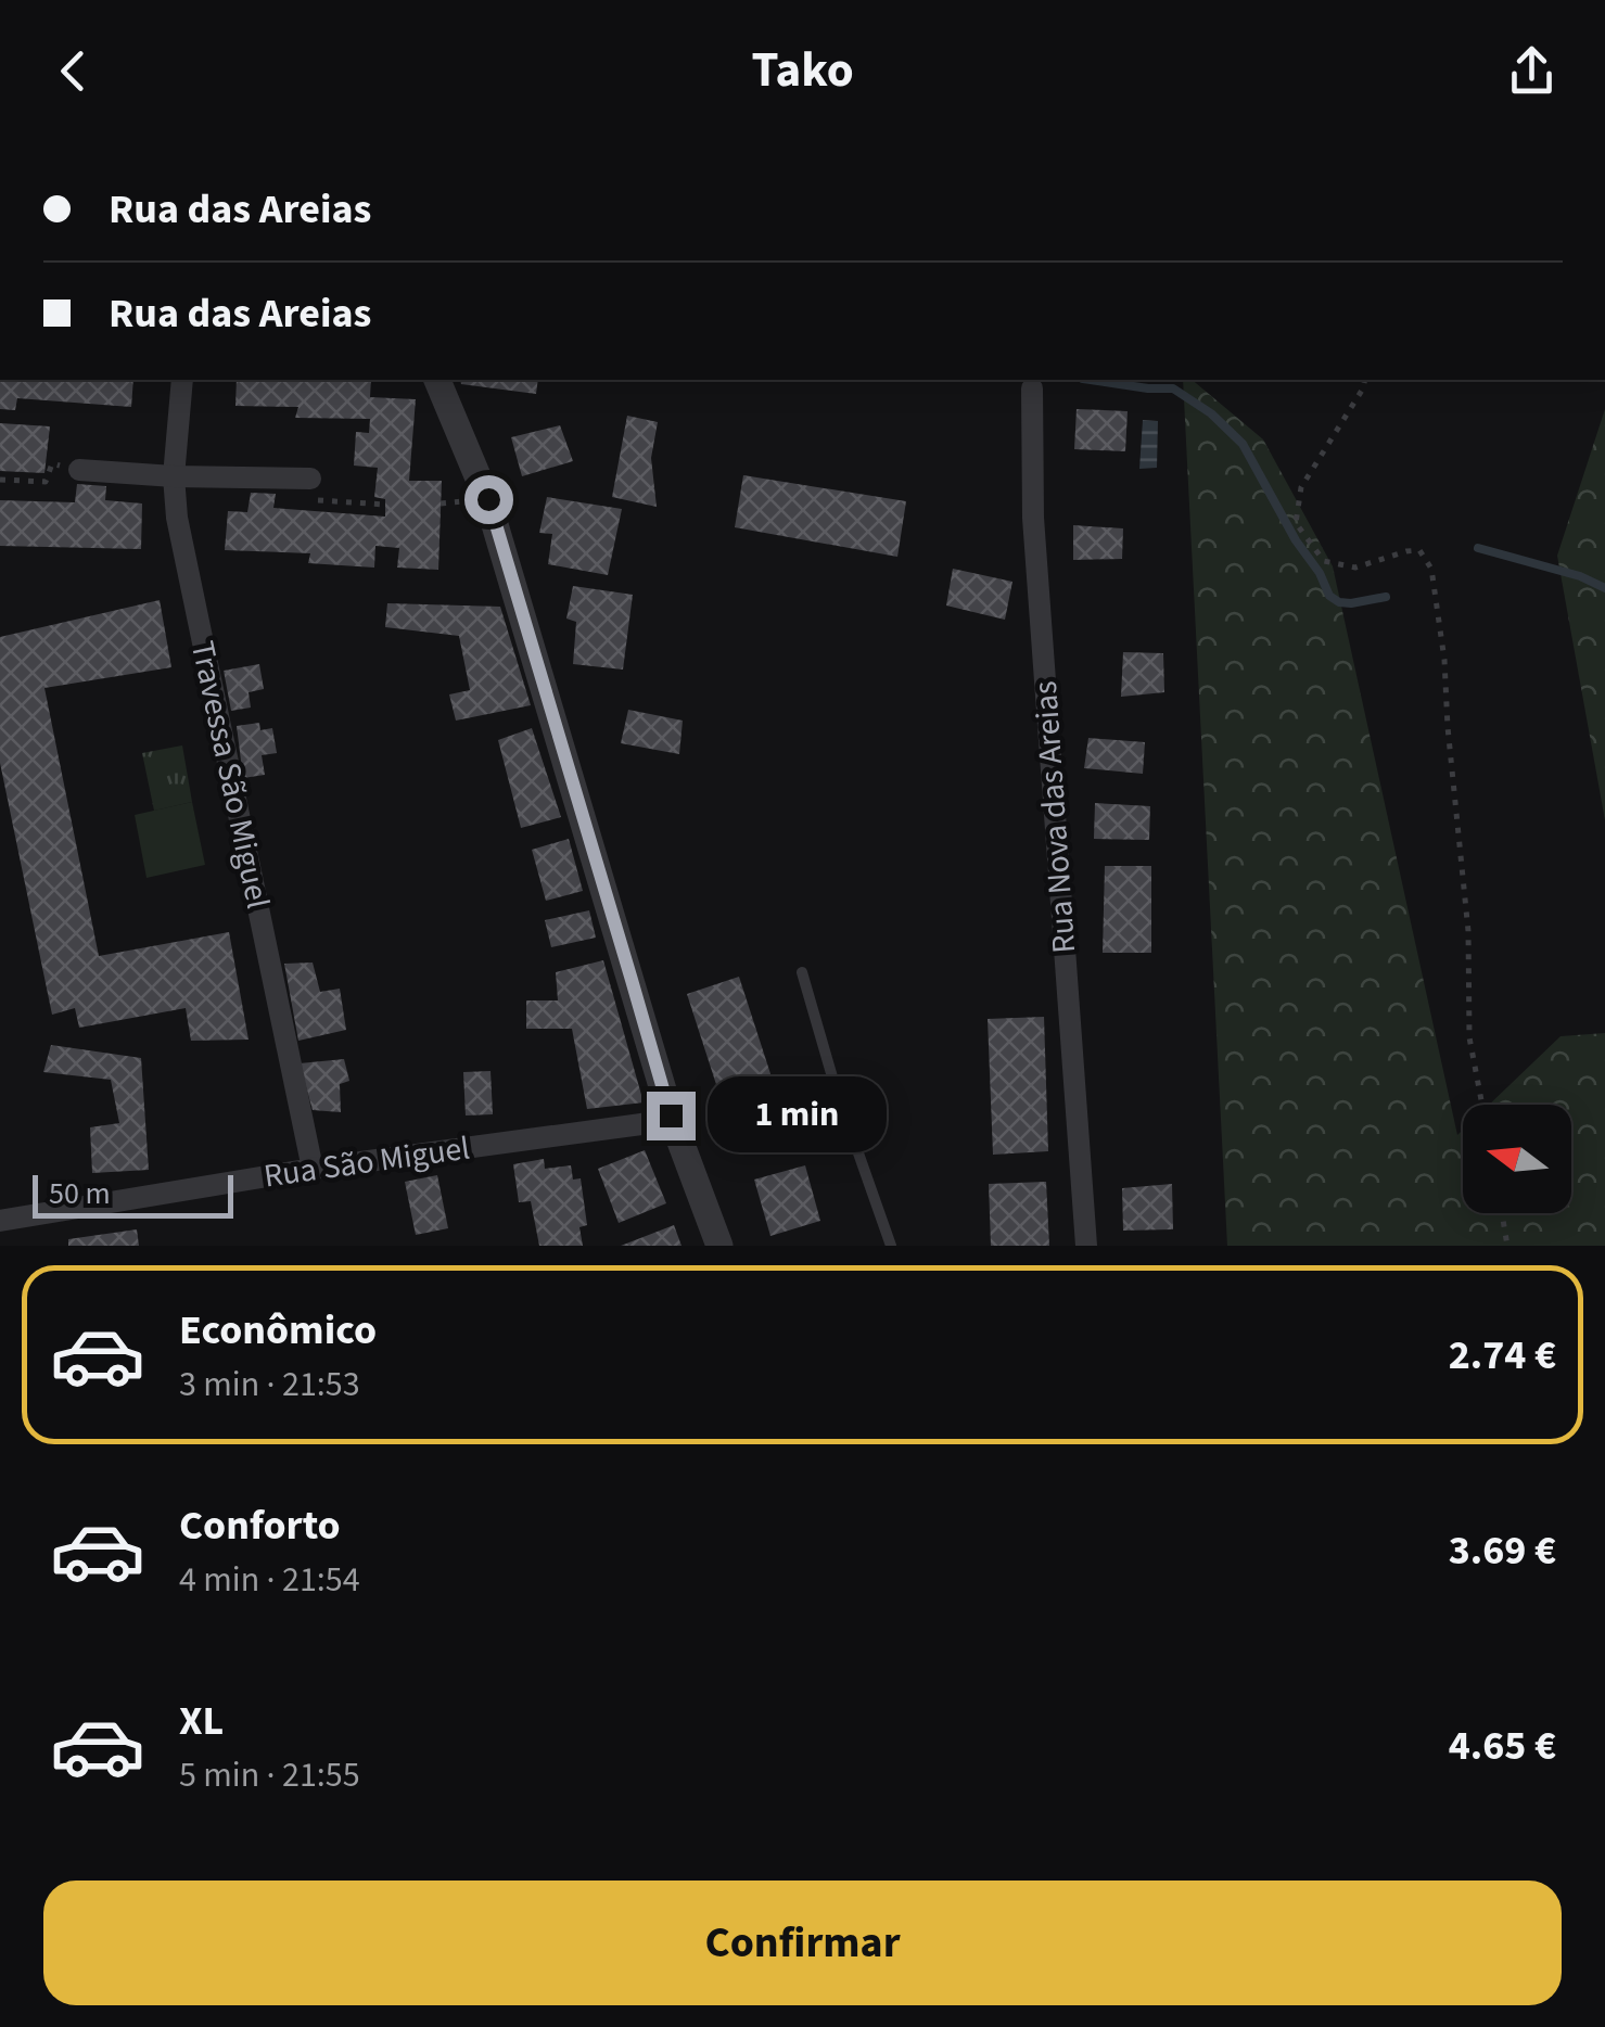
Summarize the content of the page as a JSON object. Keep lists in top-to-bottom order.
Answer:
{
  "streets": {
    "street": ["Travessa São Miguel", "Rua Nova das Areias", "Rua São Miguel"]
  },
  "crossings": [
    ["Travessa São Miguel", "Rua São Miguel"]
  ],
  "scale_bar": "50 m",
  "north": "left",
  "page": {
    "header": "Tako",
    "banner": ["Rua das Areias", "Rua das Areias"],
    "bubble": "1 min",
    "scale": "50 m",
    "list": [
      {
        "name": "Econômico",
        "note": "3 min · 21:53",
        "value": "2.74 €"
      },
      {
        "name": "Conforto",
        "note": "4 min · 21:54",
        "value": "3.69 €"
      },
      {
        "name": "XL",
        "note": "5 min · 21:55",
        "value": "4.65 €"
      }
    ],
    "buttons": "Confirmar"
  }
}
